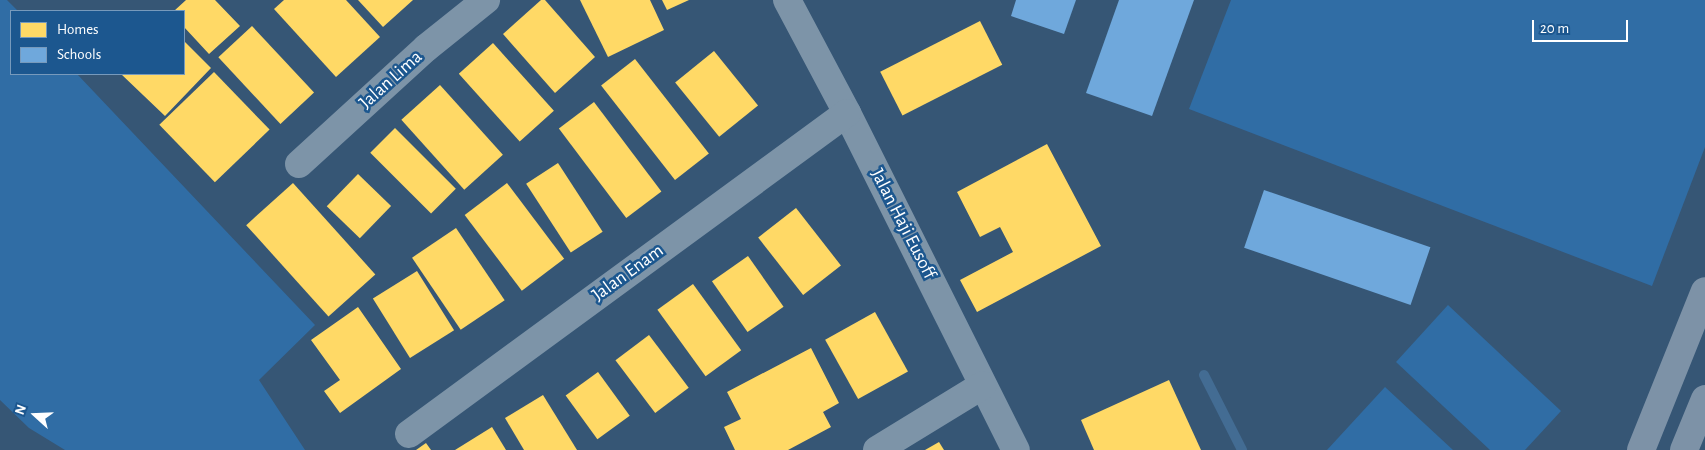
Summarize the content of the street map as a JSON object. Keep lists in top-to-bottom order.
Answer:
{
  "streets": {
    "street": ["Jalan Lima", "Jalan Haji Eusoff", "Jalan Enam"]
  },
  "crossings": [
    ["Jalan Haji Eusoff", "Jalan Enam"]
  ],
  "legend": ["Homes", "Schools"],
  "scale_bar": "20 m",
  "north": "left"
}
